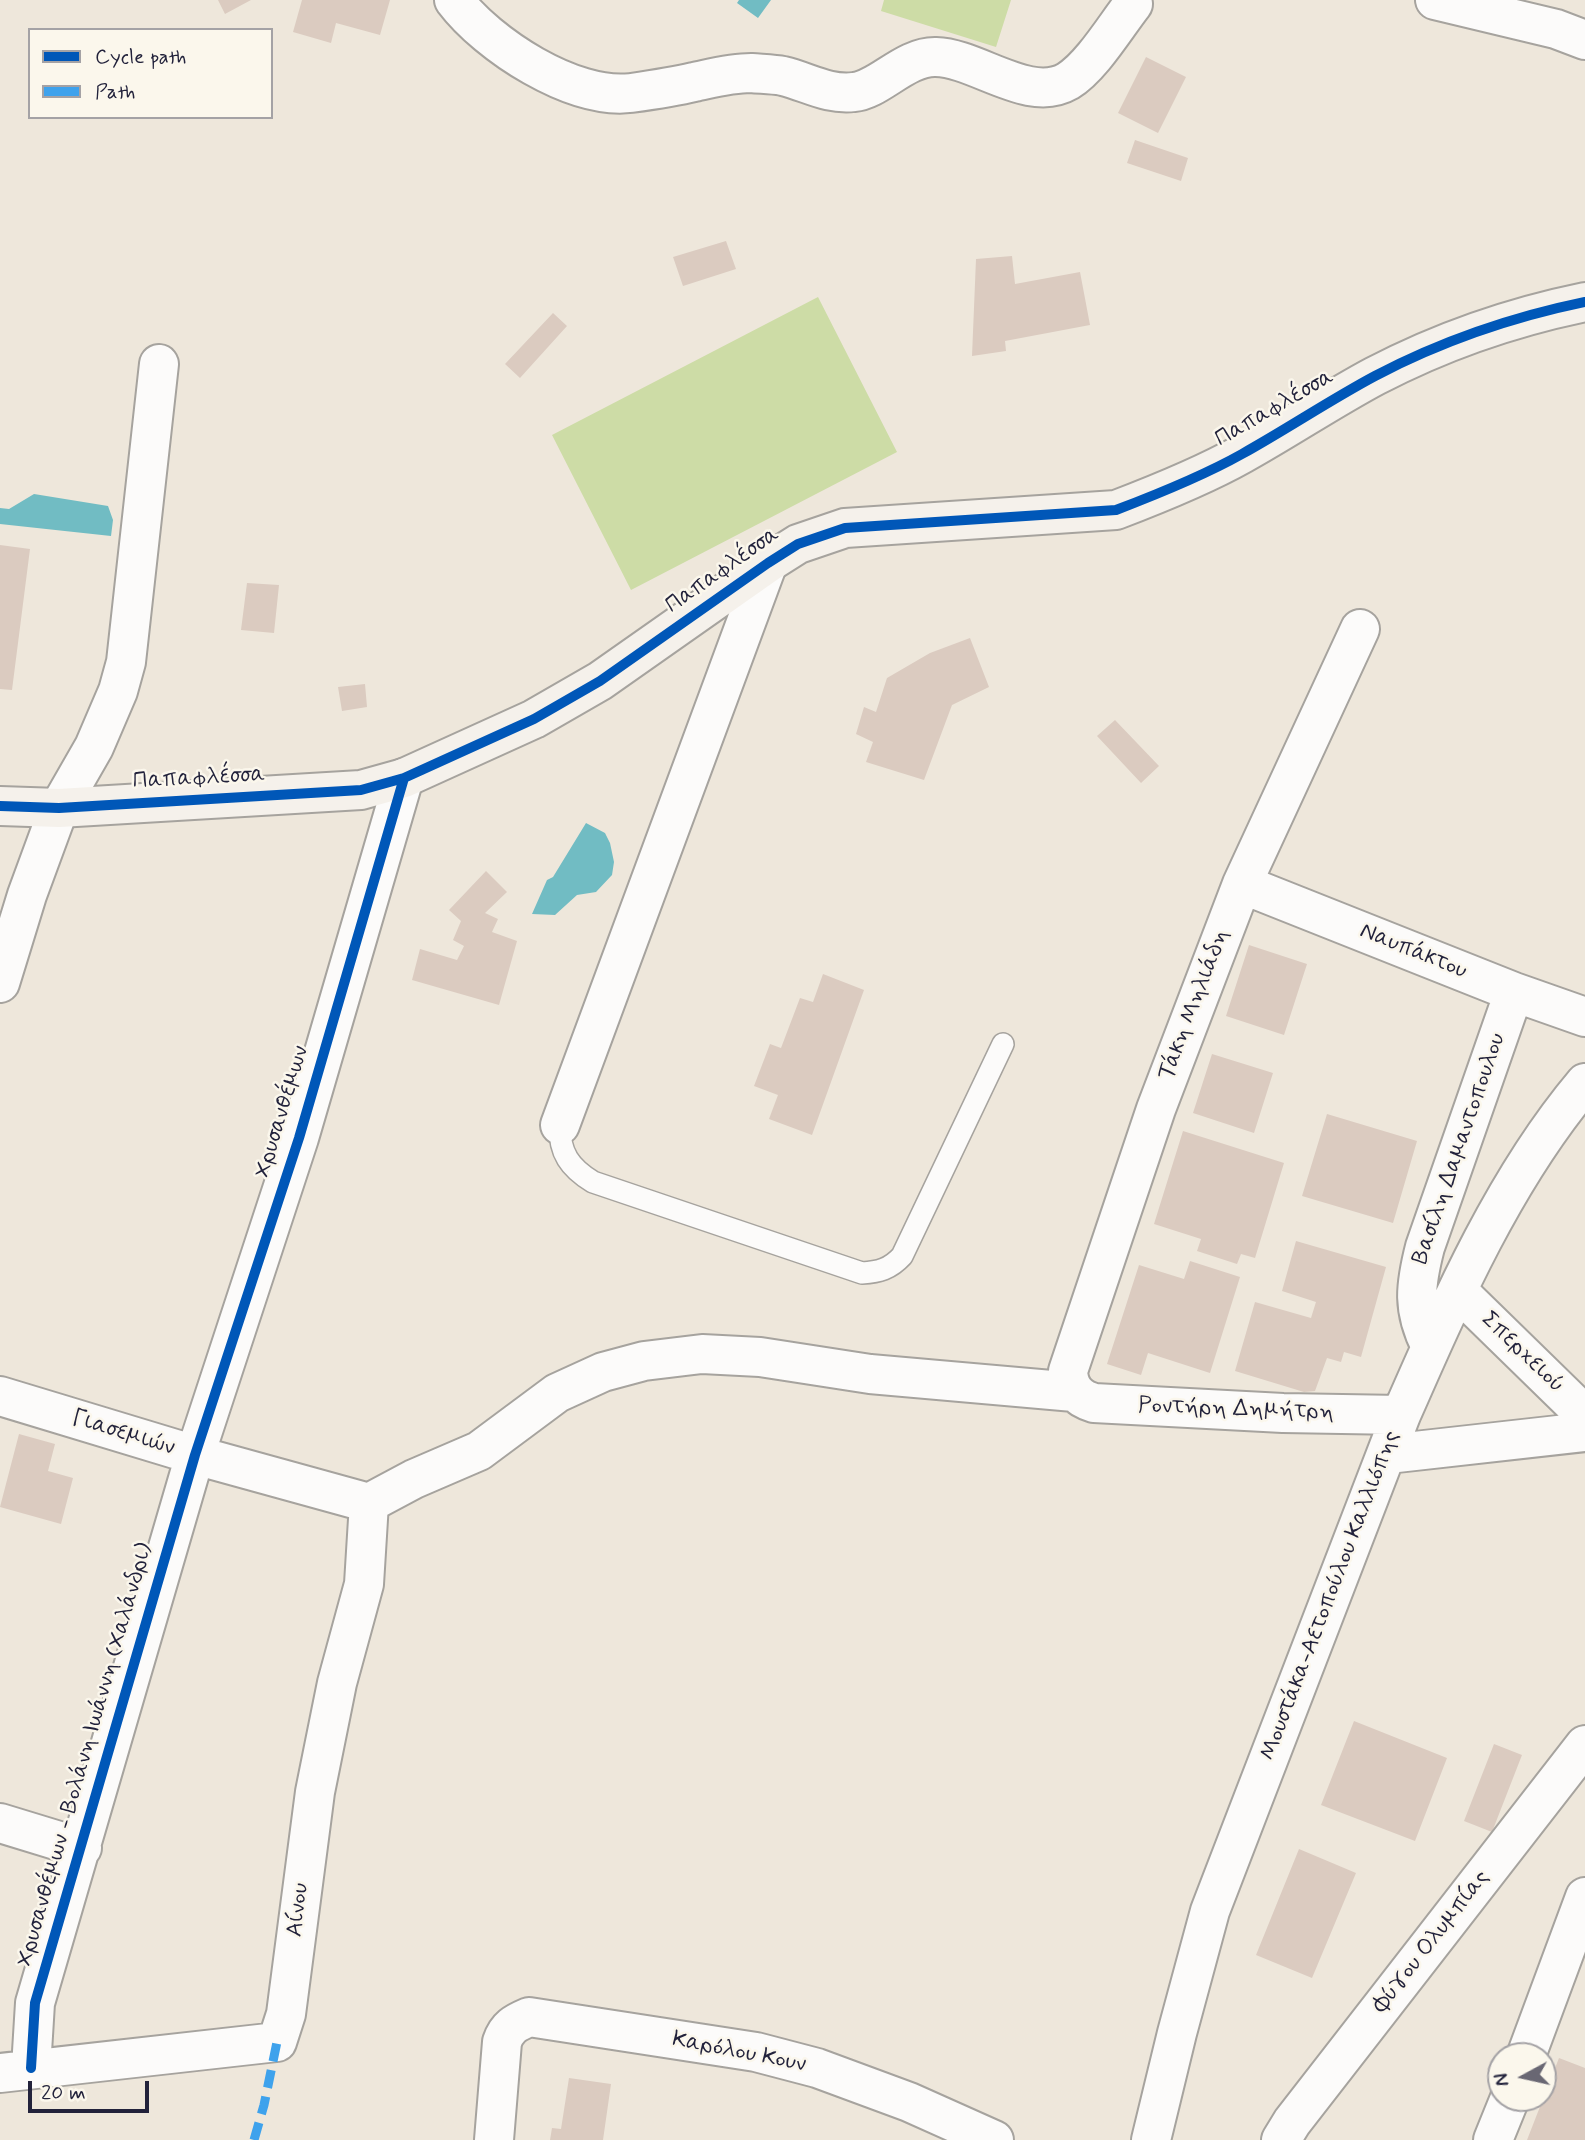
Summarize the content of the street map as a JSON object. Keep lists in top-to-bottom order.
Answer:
{
  "streets": {
    "street": [
      "Παπαφλέσσα",
      "Ναυπάκτου",
      "Τάκη Μηλιάδη",
      "Χρυσανθέμων",
      "Βασίλη Δαμαντοπουλου",
      "Σπερχειού",
      "Ροντήρη Δημήτρη",
      "Γιασεμιών",
      "Μουστάκα-Αετοπούλου Καλλιόπης",
      "Χρυσανθέμων - Βολάνη Ιωάννη (Χαλάνδρι)",
      "Αίνου",
      "Φύγου Ολυμπίας",
      "Καρόλου Κουν"
    ]
  },
  "crossings": [
    ["Παπαφλέσσα", "Χρυσανθέμων"],
    ["Ναυπάκτου", "Τάκη Μηλιάδη"],
    ["Ναυπάκτου", "Βασίλη Δαμαντοπουλου"],
    ["Τάκη Μηλιάδη", "Ροντήρη Δημήτρη"],
    ["Χρυσανθέμων", "Γιασεμιών"],
    ["Χρυσανθέμων", "Χρυσανθέμων - Βολάνη Ιωάννη (Χαλάνδρι)"],
    ["Βασίλη Δαμαντοπουλου", "Μουστάκα-Αετοπούλου Καλλιόπης"],
    ["Σπερχειού", "Μουστάκα-Αετοπούλου Καλλιόπης"],
    ["Ροντήρη Δημήτρη", "Γιασεμιών"],
    ["Ροντήρη Δημήτρη", "Μουστάκα-Αετοπούλου Καλλιόπης"],
    ["Ροντήρη Δημήτρη", "Αίνου"],
    ["Γιασεμιών", "Χρυσανθέμων - Βολάνη Ιωάννη (Χαλάνδρι)"],
    ["Γιασεμιών", "Αίνου"],
    ["Χρυσανθέμων - Βολάνη Ιωάννη (Χαλάνδρι)", "Αίνου"]
  ],
  "legend": ["Cycle path", "Path"],
  "scale_bar": "20 m",
  "north": "left"
}
